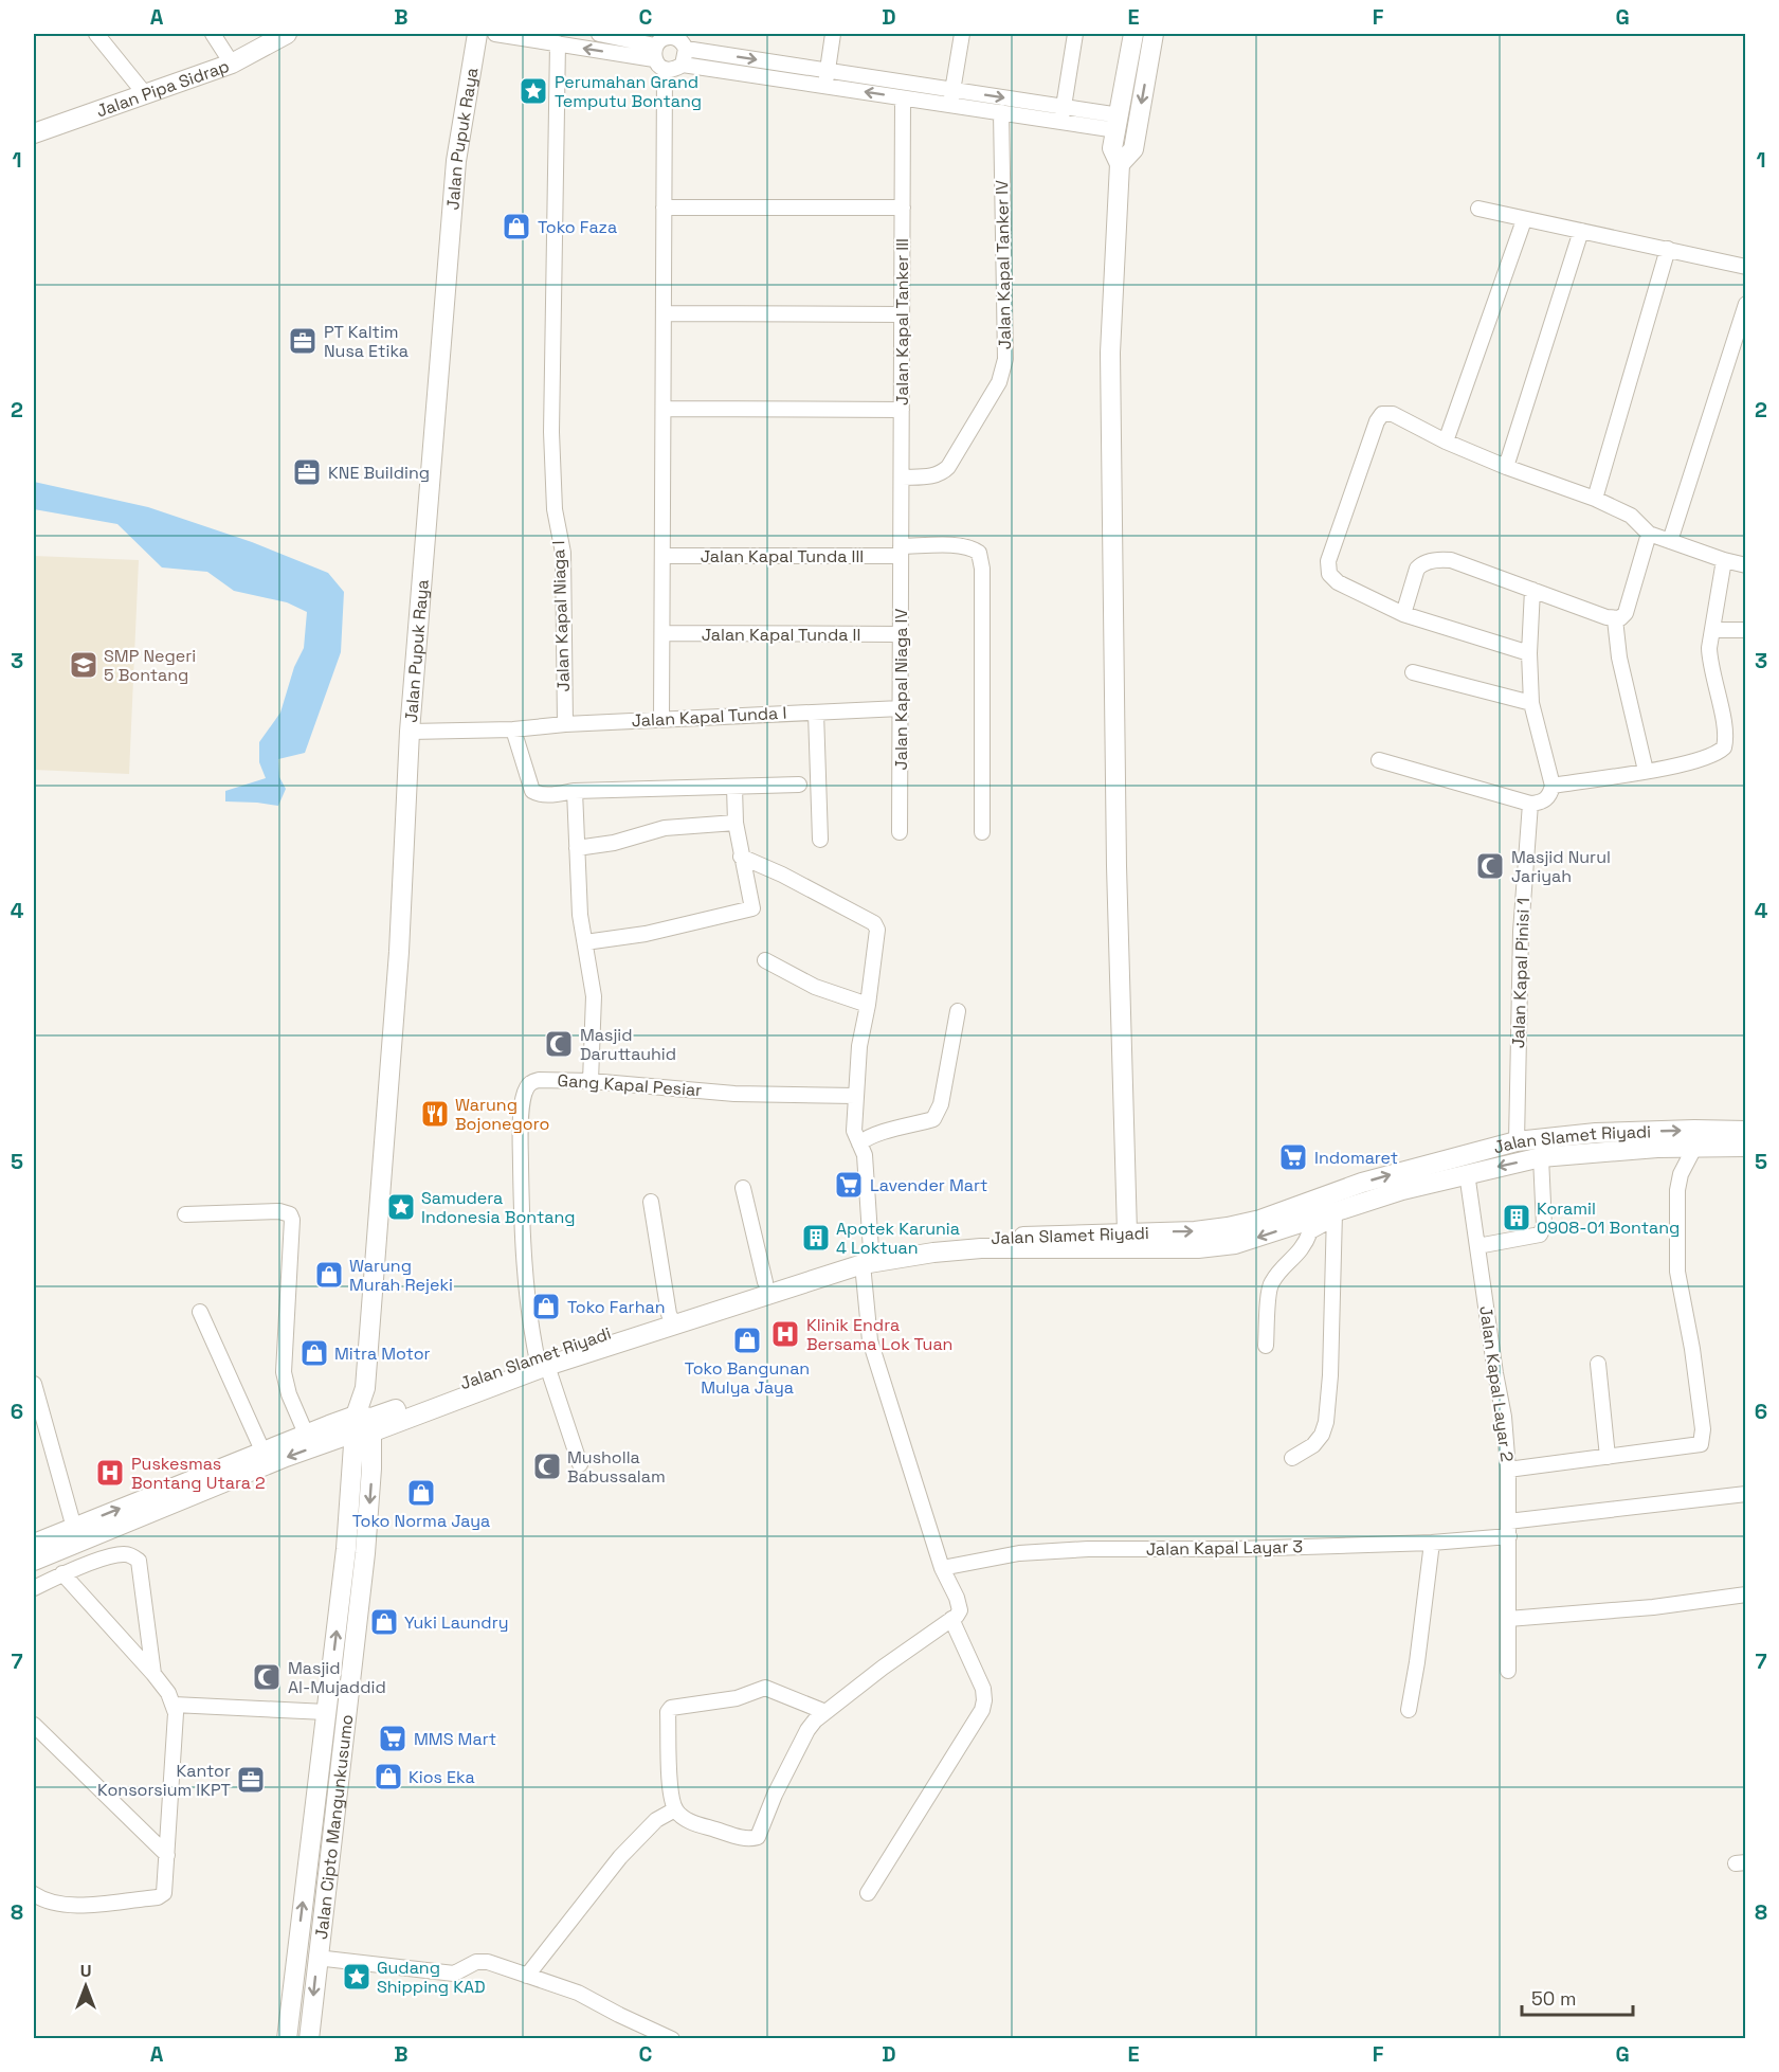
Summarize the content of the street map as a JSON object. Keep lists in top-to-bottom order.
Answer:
{
  "streets": {
    "street": [
      "Jalan Pipa Sidrap",
      "Jalan Pupuk Raya",
      "Jalan Kapal Tanker IV",
      "Jalan Kapal Tanker III",
      "Jalan Kapal Tunda III",
      "Jalan Kapal Niaga I",
      "Jalan Kapal Tunda II",
      "Jalan Kapal Niaga IV",
      "Jalan Kapal Tunda I",
      "Jalan Kapal Pinisi 1",
      "Gang Kapal Pesiar",
      "Jalan Slamet Riyadi",
      "Jalan Kapal Layar 2",
      "Jalan Kapal Layar 3",
      "Jalan Cipto Mangunkusumo"
    ]
  },
  "crossings": [
    ["Jalan Pupuk Raya", "Jalan Kapal Tunda I"],
    ["Jalan Pupuk Raya", "Jalan Cipto Mangunkusumo"],
    ["Jalan Kapal Tanker IV", "Jalan Kapal Tanker III"],
    ["Jalan Kapal Tanker III", "Jalan Kapal Tunda III"],
    ["Jalan Kapal Tanker III", "Jalan Kapal Niaga IV"],
    ["Jalan Kapal Tunda III", "Jalan Kapal Niaga IV"],
    ["Jalan Kapal Niaga I", "Jalan Kapal Tunda I"],
    ["Jalan Kapal Tunda II", "Jalan Kapal Niaga IV"],
    ["Jalan Kapal Niaga IV", "Jalan Kapal Tunda I"],
    ["Jalan Kapal Pinisi 1", "Jalan Slamet Riyadi"],
    ["Gang Kapal Pesiar", "Jalan Slamet Riyadi"],
    ["Jalan Slamet Riyadi", "Jalan Kapal Layar 2"],
    ["Jalan Slamet Riyadi", "Jalan Cipto Mangunkusumo"],
    ["Jalan Kapal Layar 2", "Jalan Kapal Layar 3"]
  ],
  "places": {
    "place": ["Perumahan Grand Temputu Bontang", "Samudera Indonesia Bontang", "Gudang Shipping KAD"],
    "shop": [
      "Toko Faza",
      "Warung Murah Rejeki",
      "Toko Farhan",
      "Toko Bangunan Mulya Jaya",
      "Mitra Motor",
      "Toko Norma Jaya",
      "Yuki Laundry",
      "Kios Eka"
    ],
    "office": ["PT Kaltim Nusa Etika", "KNE Building", "Kantor Konsorsium IKPT"],
    "school or university": ["SMP Negeri 5 Bontang"],
    "mosque": [
      "Masjid Nurul Jariyah",
      "Masjid Daruttauhid",
      "Musholla Babussalam",
      "Masjid Al-Mujaddid"
    ],
    "restaurant": ["Warung Bojonegoro"],
    "supermarket": ["Indomaret", "Lavender Mart", "MMS Mart"],
    "building": ["Koramil 0908-01 Bontang", "Apotek Karunia 4 Loktuan"],
    "hospital": ["Klinik Endra Bersama Lok Tuan", "Puskesmas Bontang Utara 2"]
  },
  "scale_bar": "50 m",
  "north": "top",
  "grid": {
    "columns": [
      "A",
      "B",
      "C",
      "D",
      "E",
      "F",
      "G"
    ],
    "rows": [
      "1",
      "2",
      "3",
      "4",
      "5",
      "6",
      "7",
      "8"
    ]
  }
}
